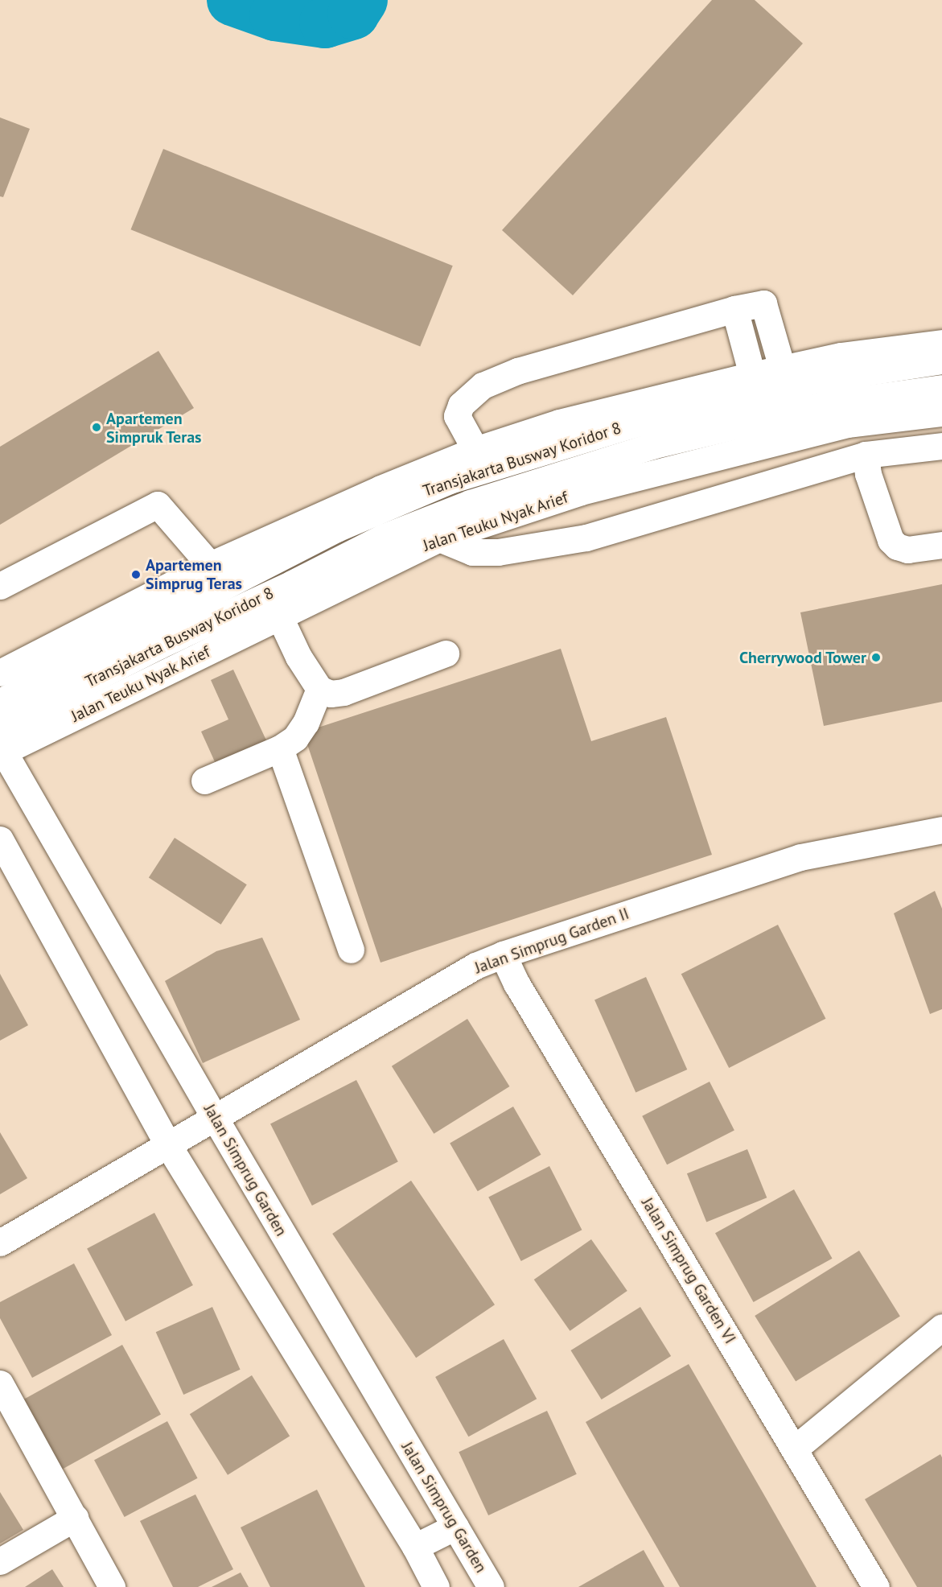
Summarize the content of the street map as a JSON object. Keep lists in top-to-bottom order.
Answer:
{
  "streets": {
    "main road": [
      "Transjakarta Busway Koridor 8",
      "Jalan Teuku Nyak Arief",
      "Jalan Simprug Garden II",
      "Jalan Simprug Garden",
      "Jalan Simprug Garden VI"
    ]
  },
  "crossings": [
    ["Transjakarta Busway Koridor 8", "Jalan Teuku Nyak Arief"],
    ["Transjakarta Busway Koridor 8", "Jalan Simprug Garden"],
    ["Jalan Teuku Nyak Arief", "Jalan Simprug Garden"],
    ["Jalan Simprug Garden II", "Jalan Simprug Garden"],
    ["Jalan Simprug Garden II", "Jalan Simprug Garden VI"]
  ],
  "places": ["Apartemen Simpruk Teras", "Apartemen Simprug Teras", "Cherrywood Tower"]
}
